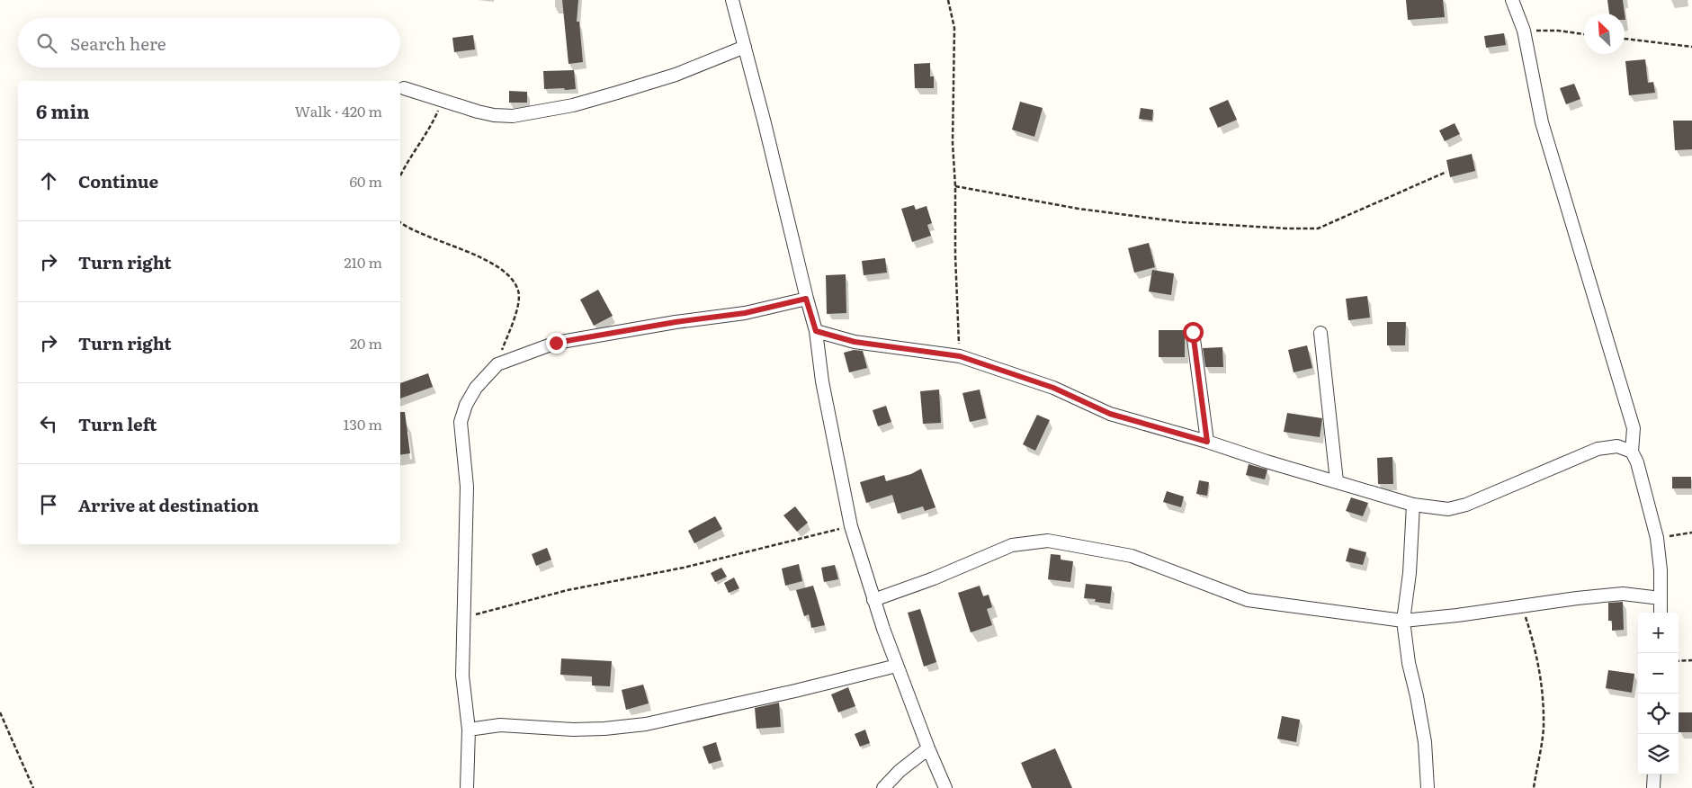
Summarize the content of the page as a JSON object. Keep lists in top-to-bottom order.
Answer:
{
  "north": "top left",
  "page": {
    "search": "Search here",
    "heading": ["6 min", "Walk · 420 m"],
    "list": [
      ["Continue", "60 m"],
      ["Turn right", "210 m"],
      ["Turn right", "20 m"],
      ["Turn left", "130 m"],
      "Arrive at destination"
    ],
    "map_buttons": ["+", "−"]
  }
}
